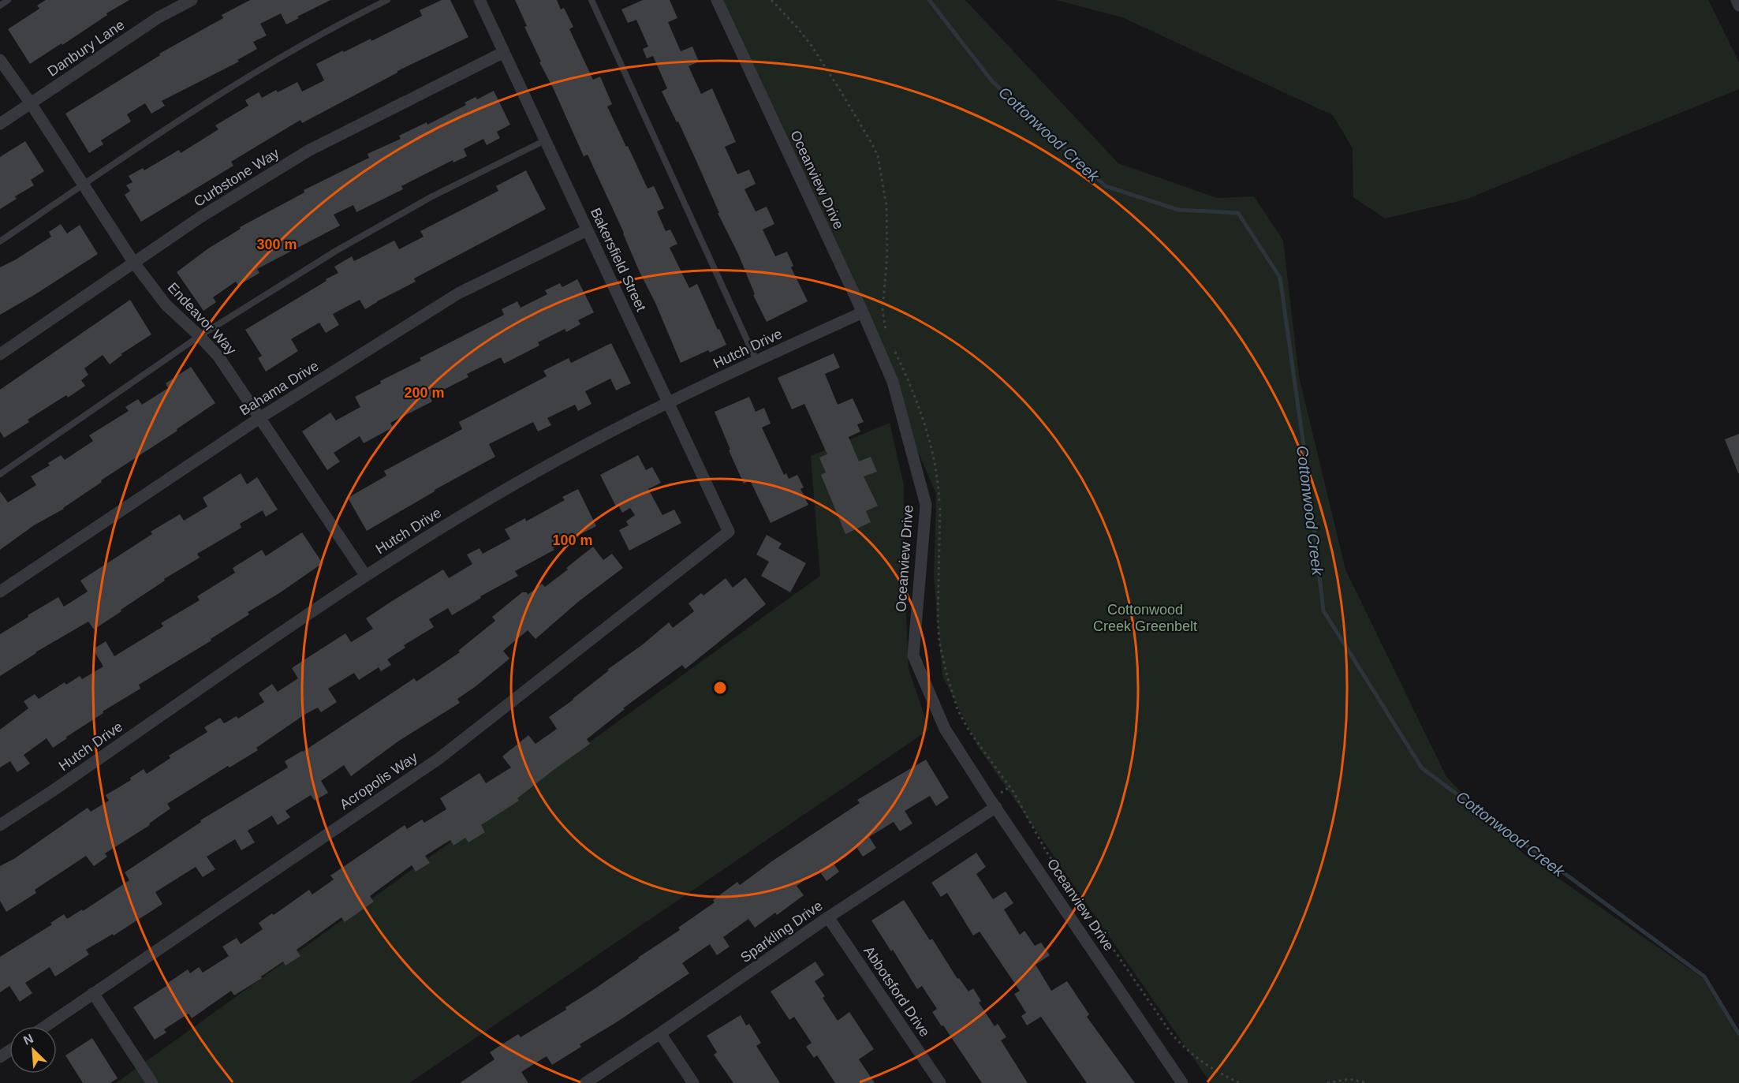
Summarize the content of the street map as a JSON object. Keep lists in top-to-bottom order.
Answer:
{
  "streets": {
    "street": [
      "Danbury Lane",
      "Curbstone Way",
      "Oceanview Drive",
      "Bakersfield Street",
      "Endeavor Way",
      "Hutch Drive",
      "Bahama Drive",
      "Acropolis Way",
      "Sparkling Drive",
      "Abbotsford Drive"
    ]
  },
  "crossings": [
    ["Danbury Lane", "Endeavor Way"],
    ["Curbstone Way", "Bakersfield Street"],
    ["Curbstone Way", "Endeavor Way"],
    ["Oceanview Drive", "Hutch Drive"],
    ["Oceanview Drive", "Sparkling Drive"],
    ["Bakersfield Street", "Hutch Drive"],
    ["Bakersfield Street", "Bahama Drive"],
    ["Bakersfield Street", "Acropolis Way"],
    ["Endeavor Way", "Hutch Drive"],
    ["Endeavor Way", "Bahama Drive"],
    ["Sparkling Drive", "Abbotsford Drive"]
  ],
  "water": ["Cottonwood Creek"],
  "parks": ["Cottonwood Creek Greenbelt"],
  "north": "top left",
  "rings": ["300 m", "200 m", "100 m"]
}
